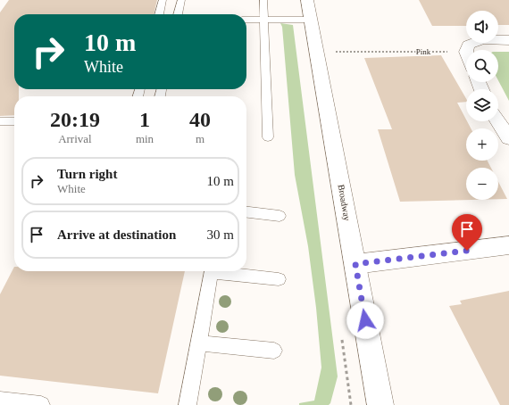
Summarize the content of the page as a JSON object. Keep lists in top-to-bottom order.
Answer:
{
  "streets": {
    "street": ["Broadway"],
    "path": ["Pink"]
  },
  "page": {
    "map_buttons": ["+", "−"],
    "turn": ["10 m", "White"],
    "eta": [
      "20:19",
      "Arrival",
      "1",
      "min",
      "40",
      "m"
    ],
    "list": [
      {
        "name": "Turn right",
        "note": "White",
        "value": "10 m"
      },
      {
        "name": "Arrive at destination",
        "value": "30 m"
      }
    ]
  }
}
